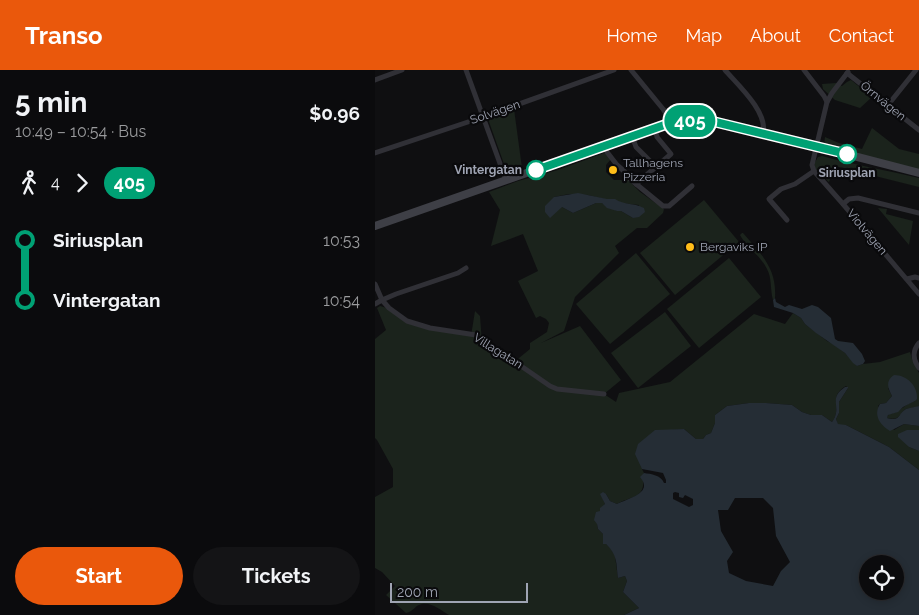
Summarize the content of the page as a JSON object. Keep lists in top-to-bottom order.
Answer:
{
  "streets": {
    "street": [
      "Örnvägen",
      "Solvägen",
      "Violvägen",
      "Villagatan"
    ]
  },
  "places": [
    "Siriusplan",
    "Vintergatan",
    "Tallhagens Pizzeria",
    "Bergaviks IP"
  ],
  "lines": ["bus line 405"],
  "scale_bar": "200 m",
  "page": {
    "header": "Transo",
    "nav": [
      "Home",
      "Map",
      "About",
      "Contact"
    ],
    "heading": ["5 min", "10:49 – 10:54 · Bus", "$0.96"],
    "on_map": "405",
    "legs": ["4", "405"],
    "list": [
      {
        "name": "Siriusplan",
        "value": "10:53"
      },
      {
        "name": "Vintergatan",
        "value": "10:54"
      }
    ],
    "buttons": ["Start", "Tickets"],
    "scale": "200 m"
  }
}
